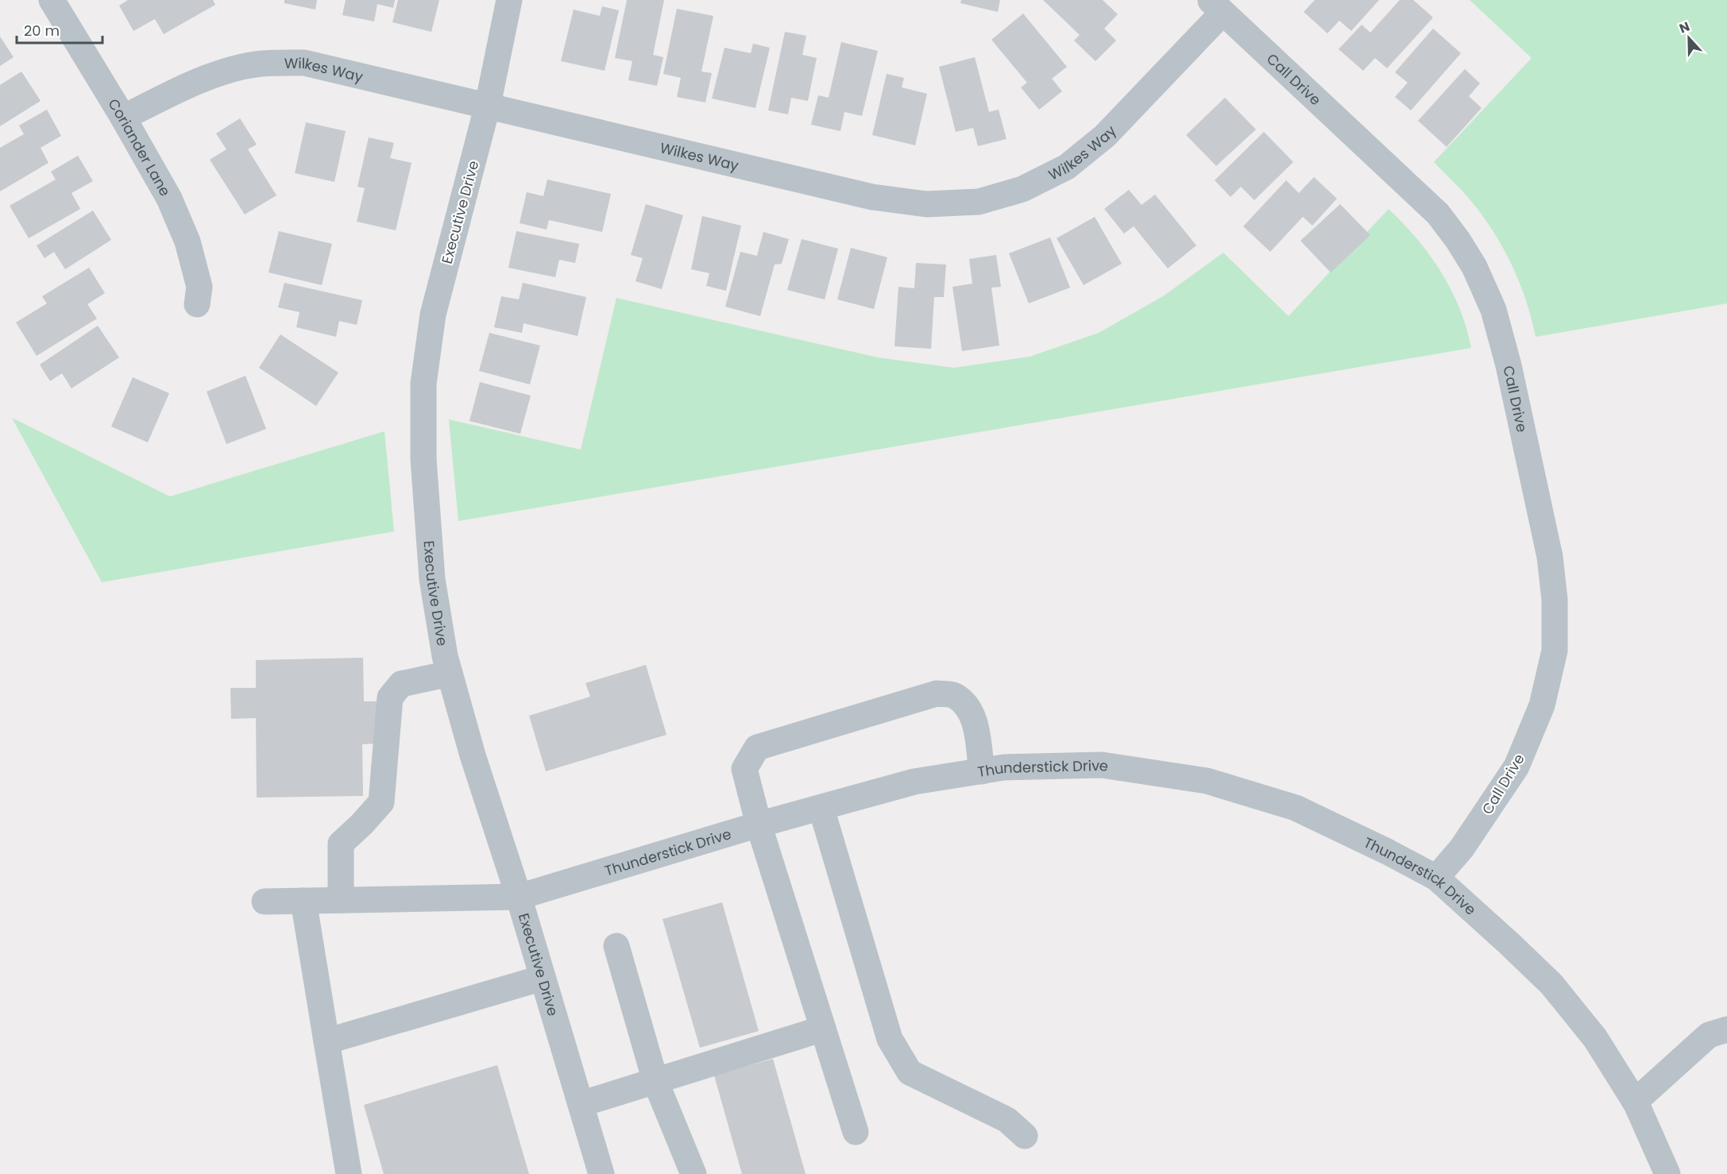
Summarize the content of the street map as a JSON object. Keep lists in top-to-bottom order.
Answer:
{
  "streets": {
    "street": [
      "Wilkes Way",
      "Call Drive",
      "Coriander Lane",
      "Executive Drive",
      "Thunderstick Drive"
    ]
  },
  "crossings": [
    ["Wilkes Way", "Call Drive"],
    ["Wilkes Way", "Coriander Lane"],
    ["Wilkes Way", "Executive Drive"],
    ["Call Drive", "Thunderstick Drive"],
    ["Executive Drive", "Thunderstick Drive"]
  ],
  "scale_bar": "20 m",
  "north": "top"
}
